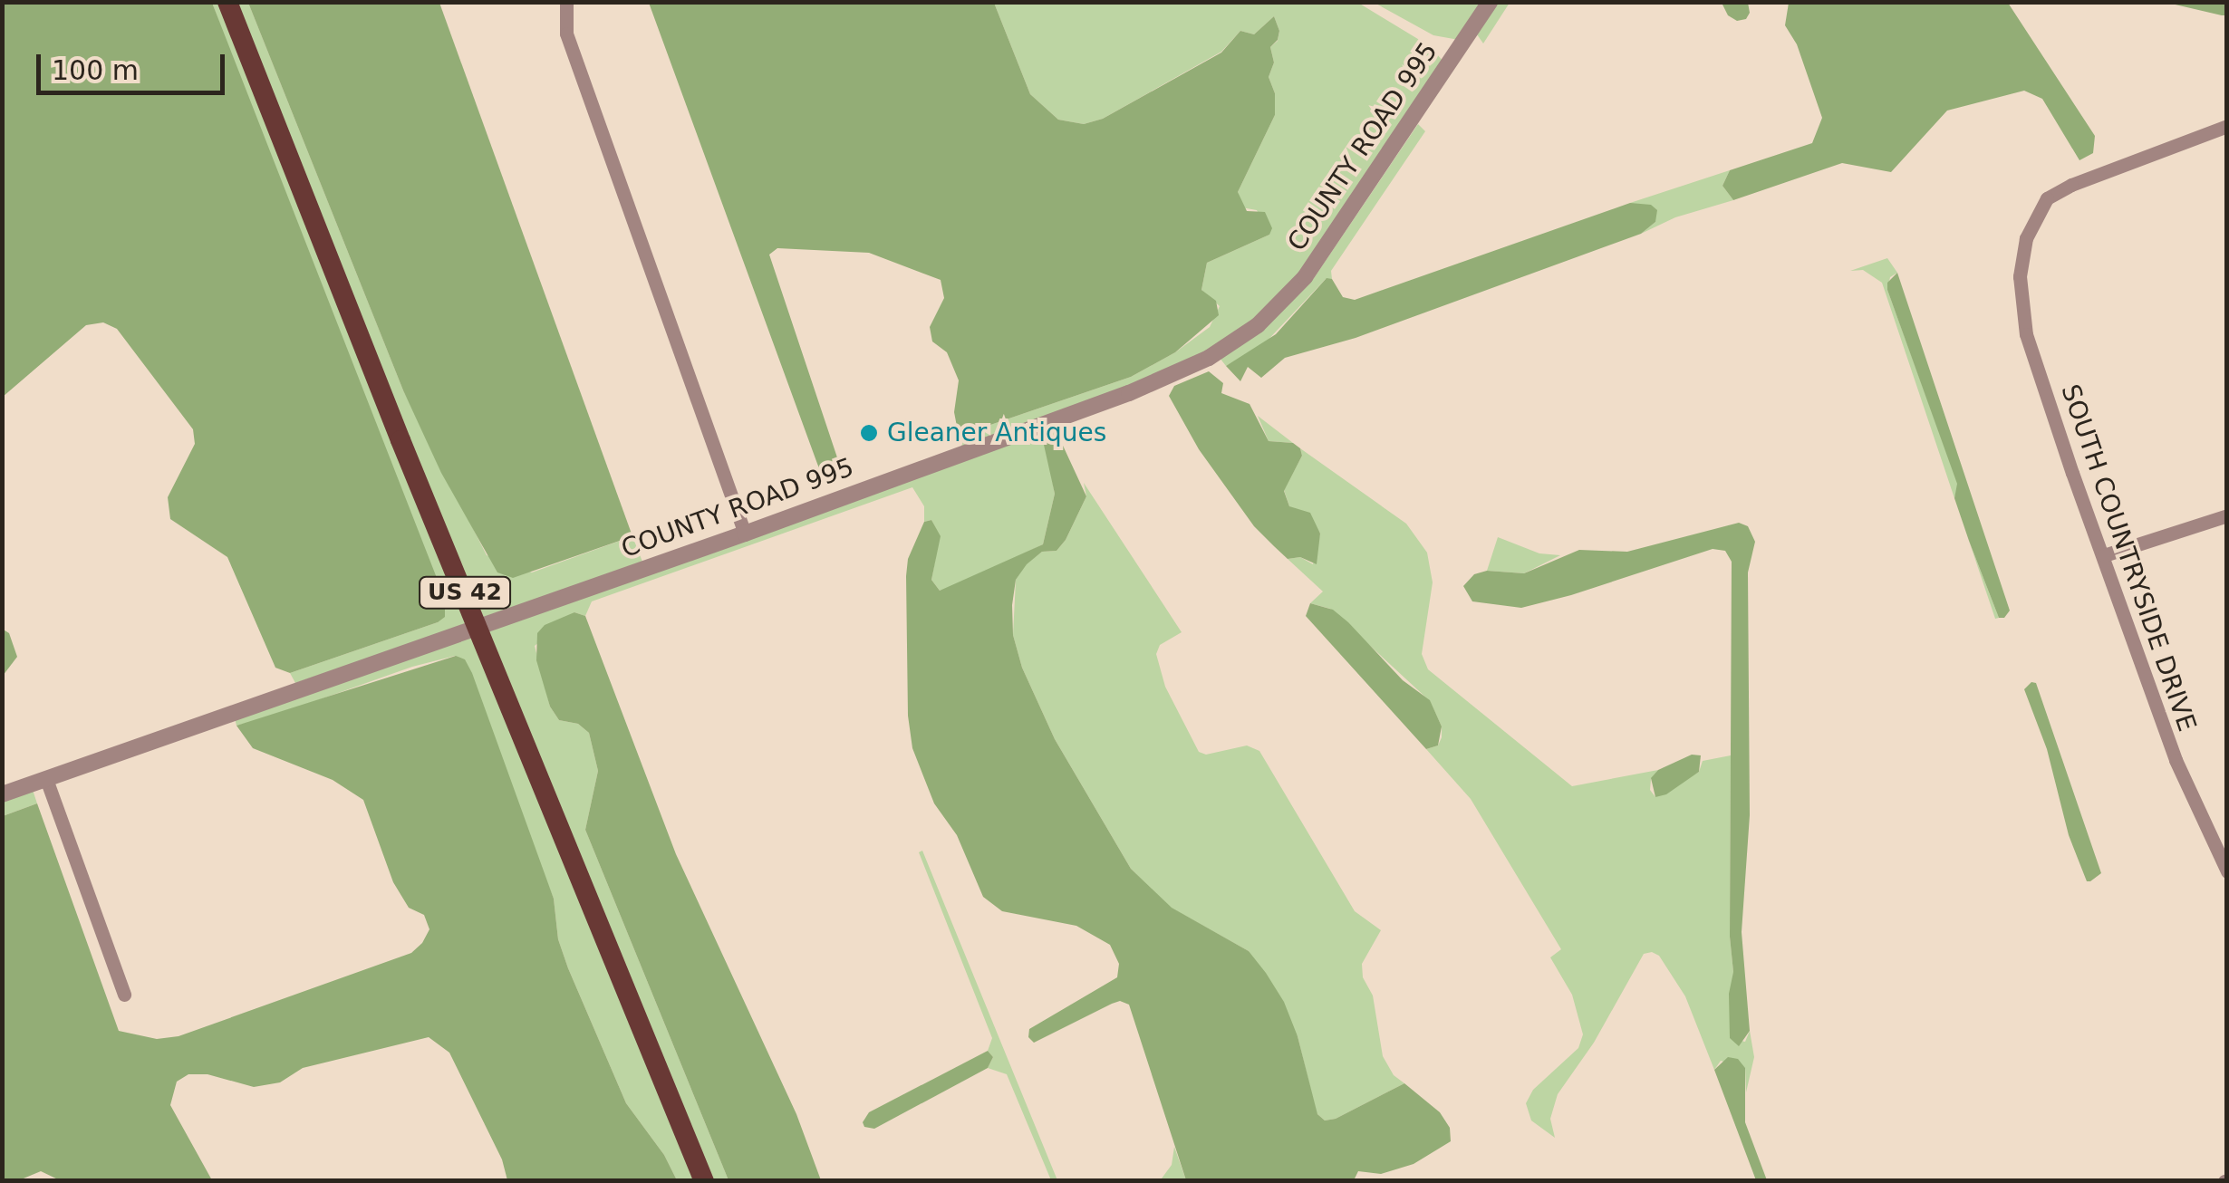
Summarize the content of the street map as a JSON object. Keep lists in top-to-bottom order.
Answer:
{
  "streets": {
    "main road": ["US 42"],
    "street": ["COUNTY ROAD 995", "SOUTH COUNTRYSIDE DRIVE"]
  },
  "crossings": [
    ["COUNTY ROAD 995", "US 42"]
  ],
  "places": ["Gleaner Antiques"],
  "scale_bar": "100 m"
}
